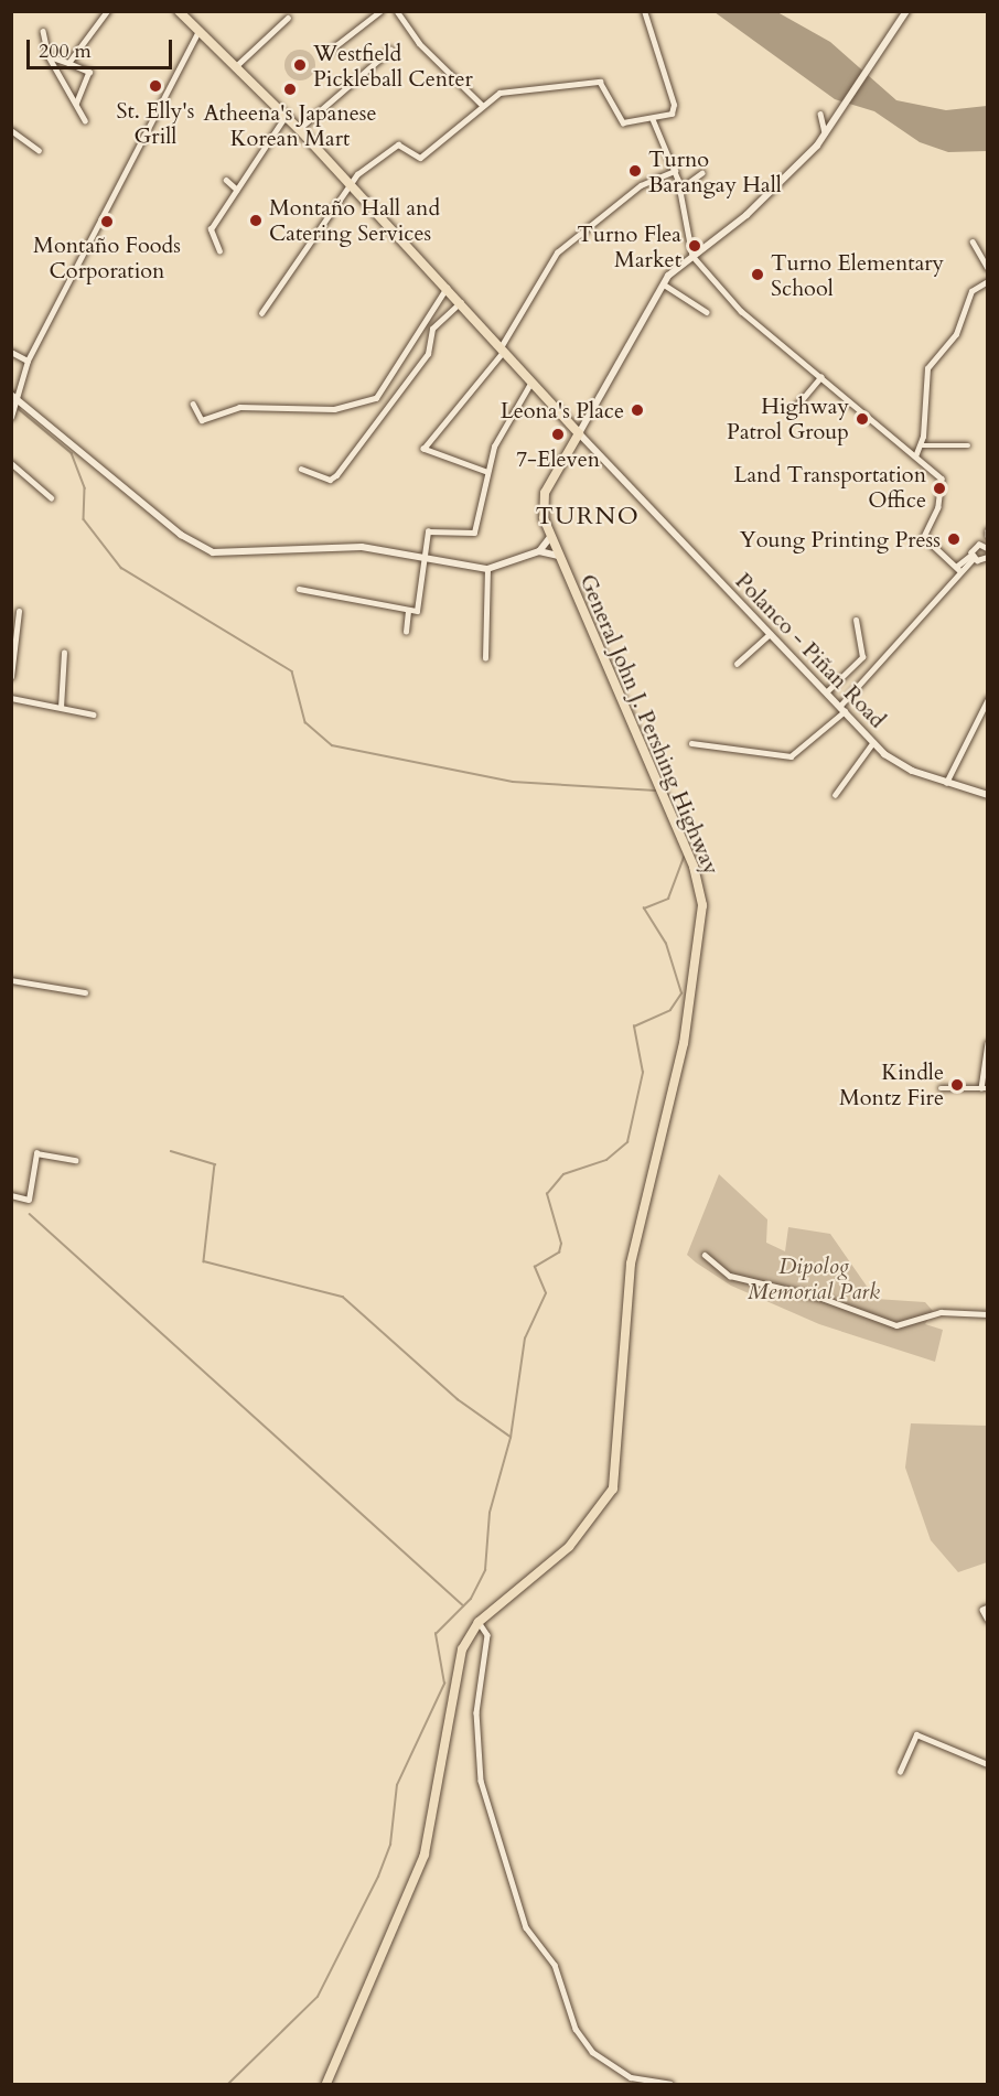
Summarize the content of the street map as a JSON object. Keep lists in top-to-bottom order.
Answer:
{
  "streets": {
    "highway": ["General John J. Pershing Highway"],
    "main road": ["Polanco - Piñan Road"]
  },
  "crossings": [
    ["Polanco - Piñan Road", "General John J. Pershing Highway"]
  ],
  "districts": ["TURNO"],
  "parks": ["Dipolog Memorial Park"],
  "places": [
    "Westfield Pickleball Center",
    "St. Elly's Grill",
    "Atheena's Japanese Korean Mart",
    "Turno Barangay Hall",
    "Montaño Hall and Catering Services",
    "Montaño Foods Corporation",
    "Turno Flea Market",
    "Turno Elementary School",
    "Leona's Place",
    "Highway Patrol Group",
    "7-Eleven",
    "Land Transportation Office",
    "Young Printing Press",
    "Kindle Montz Fire"
  ],
  "scale_bar": "200 m"
}
